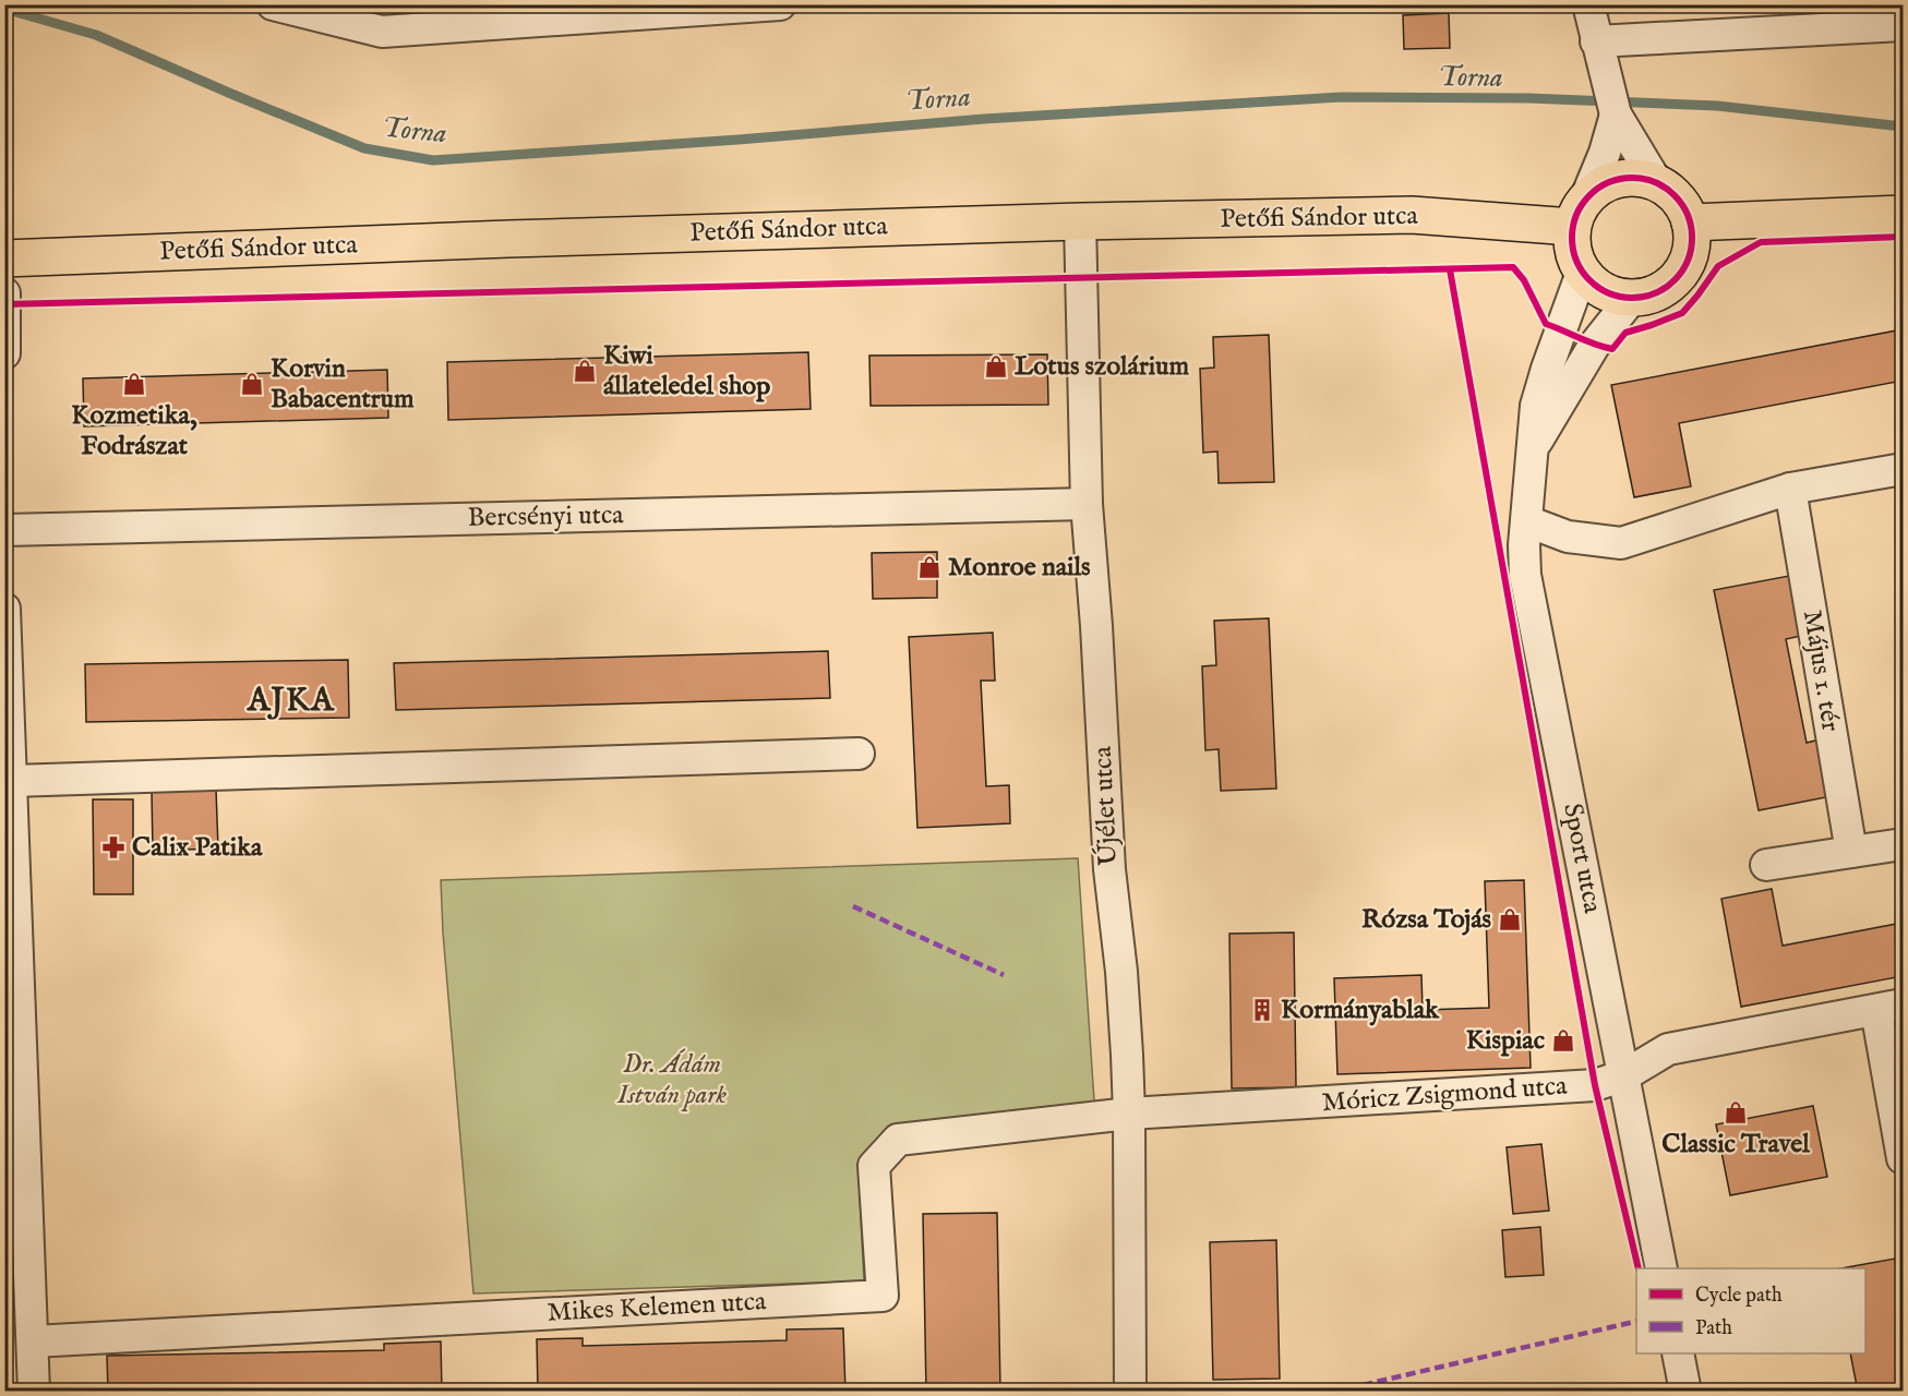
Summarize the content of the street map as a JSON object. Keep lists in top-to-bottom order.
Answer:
{
  "streets": {
    "main road": ["Petőfi Sándor utca"],
    "street": [
      "Bercsényi utca",
      "Május 1. tér",
      "Újélet utca",
      "Sport utca",
      "Móricz Zsigmond utca",
      "Mikes Kelemen utca"
    ]
  },
  "crossings": [
    ["Petőfi Sándor utca", "Újélet utca"],
    ["Petőfi Sándor utca", "Sport utca"],
    ["Bercsényi utca", "Újélet utca"],
    ["Újélet utca", "Móricz Zsigmond utca"],
    ["Újélet utca", "Mikes Kelemen utca"],
    ["Sport utca", "Móricz Zsigmond utca"],
    ["Móricz Zsigmond utca", "Mikes Kelemen utca"]
  ],
  "districts": ["AJKA"],
  "water": ["Torna"],
  "parks": ["Dr. Ádám István park"],
  "places": {
    "shop": [
      "Lotus szolárium",
      "Kiwi állateledel shop",
      "Kozmetika, Fodrászat",
      "Korvin Babacentrum",
      "Monroe nails",
      "Rózsa Tojás",
      "Kispiac",
      "Classic Travel"
    ],
    "pharmacy": ["Calix Patika"],
    "building": ["Kormányablak"]
  },
  "legend": ["Cycle path", "Path"]
}
